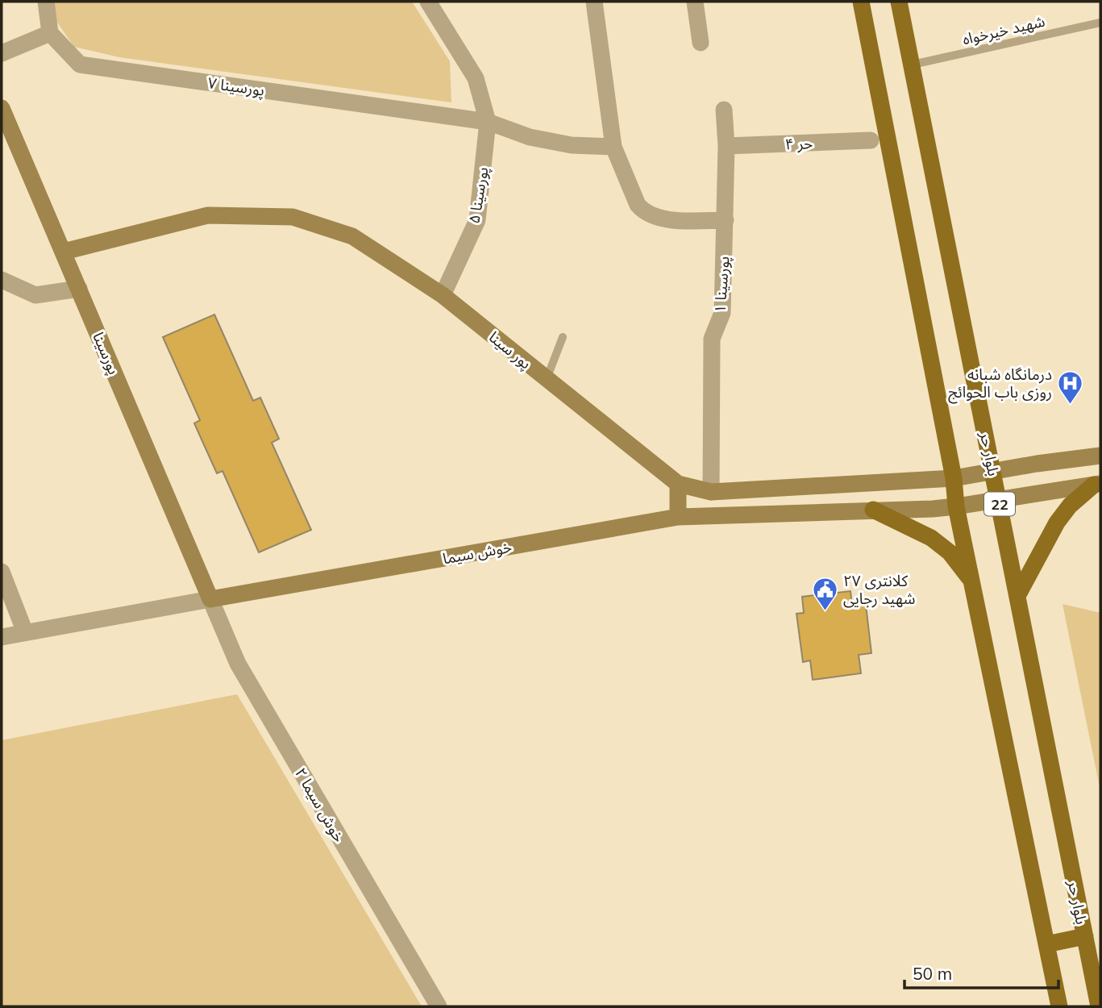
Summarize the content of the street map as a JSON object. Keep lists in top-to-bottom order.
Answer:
{
  "streets": {
    "main road": ["بلوار حر", "22"],
    "street": [
      "پورسینا ۷",
      "حر ۴",
      "پورسینا ۵",
      "پورسینا ۱",
      "پور سینا",
      "پورسینا",
      "خوش سیما",
      "خوش سیما ۲"
    ],
    "lane": ["شهید خیرخواه"]
  },
  "crossings": [
    ["شهید خیرخواه", "بلوار حر"],
    ["پورسینا ۷", "پورسینا ۵"],
    ["حر ۴", "پورسینا ۱"],
    ["پورسینا ۵", "پور سینا"],
    ["پورسینا ۱", "پور سینا"],
    ["پور سینا", "پورسینا"],
    ["پور سینا", "بلوار حر"],
    ["پورسینا", "خوش سیما"],
    ["پورسینا", "خوش سیما ۲"],
    ["بلوار حر", "خوش سیما"],
    ["خوش سیما", "خوش سیما ۲"]
  ],
  "places": {
    "hospital": ["درمانگاه شبانه روزی باب الحوائج"],
    "public building": ["کلانتری ۲۷ شهید رجایی"]
  },
  "scale_bar": "50 m"
}
